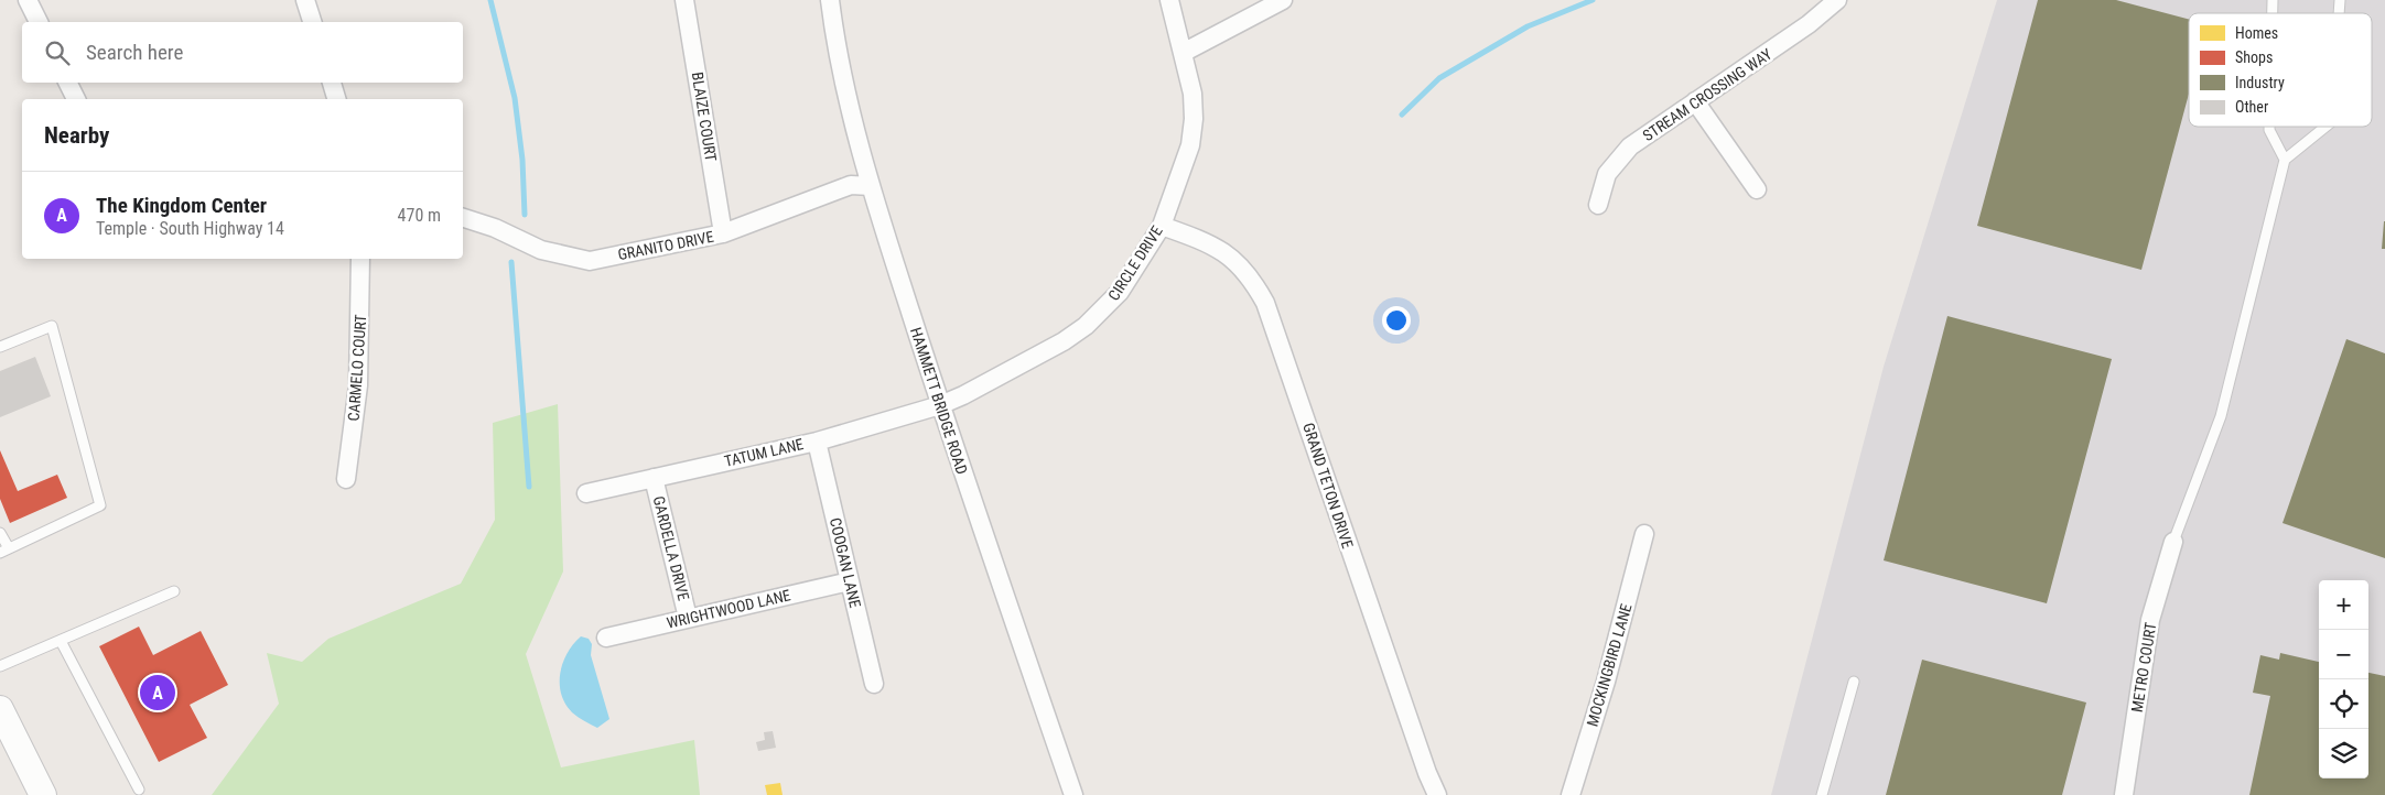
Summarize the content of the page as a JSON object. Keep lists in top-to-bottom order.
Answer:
{
  "streets": {
    "street": [
      "STREAM CROSSING WAY",
      "BLAIZE COURT",
      "GRANITO DRIVE",
      "CIRCLE DRIVE",
      "CARMELO COURT",
      "HAMMETT BRIDGE ROAD",
      "TATUM LANE",
      "GRAND TETON DRIVE",
      "GARDELLA DRIVE",
      "COOGAN LANE",
      "WRIGHTWOOD LANE",
      "MOCKINGBIRD LANE",
      "METRO COURT"
    ]
  },
  "crossings": [
    ["BLAIZE COURT", "GRANITO DRIVE"],
    ["GRANITO DRIVE", "HAMMETT BRIDGE ROAD"],
    ["CIRCLE DRIVE", "HAMMETT BRIDGE ROAD"],
    ["CIRCLE DRIVE", "TATUM LANE"],
    ["CIRCLE DRIVE", "GRAND TETON DRIVE"],
    ["HAMMETT BRIDGE ROAD", "TATUM LANE"],
    ["TATUM LANE", "GARDELLA DRIVE"],
    ["TATUM LANE", "COOGAN LANE"],
    ["GARDELLA DRIVE", "WRIGHTWOOD LANE"],
    ["COOGAN LANE", "WRIGHTWOOD LANE"]
  ],
  "legend": [
    "Homes",
    "Shops",
    "Industry",
    "Other"
  ],
  "page": {
    "search": "Search here",
    "heading": "Nearby",
    "list": [
      {
        "mark": "A",
        "name": "The Kingdom Center",
        "note": "Temple · South Highway 14",
        "value": "470 m"
      }
    ],
    "map_buttons": ["+", "−"],
    "pins": "A"
  }
}
